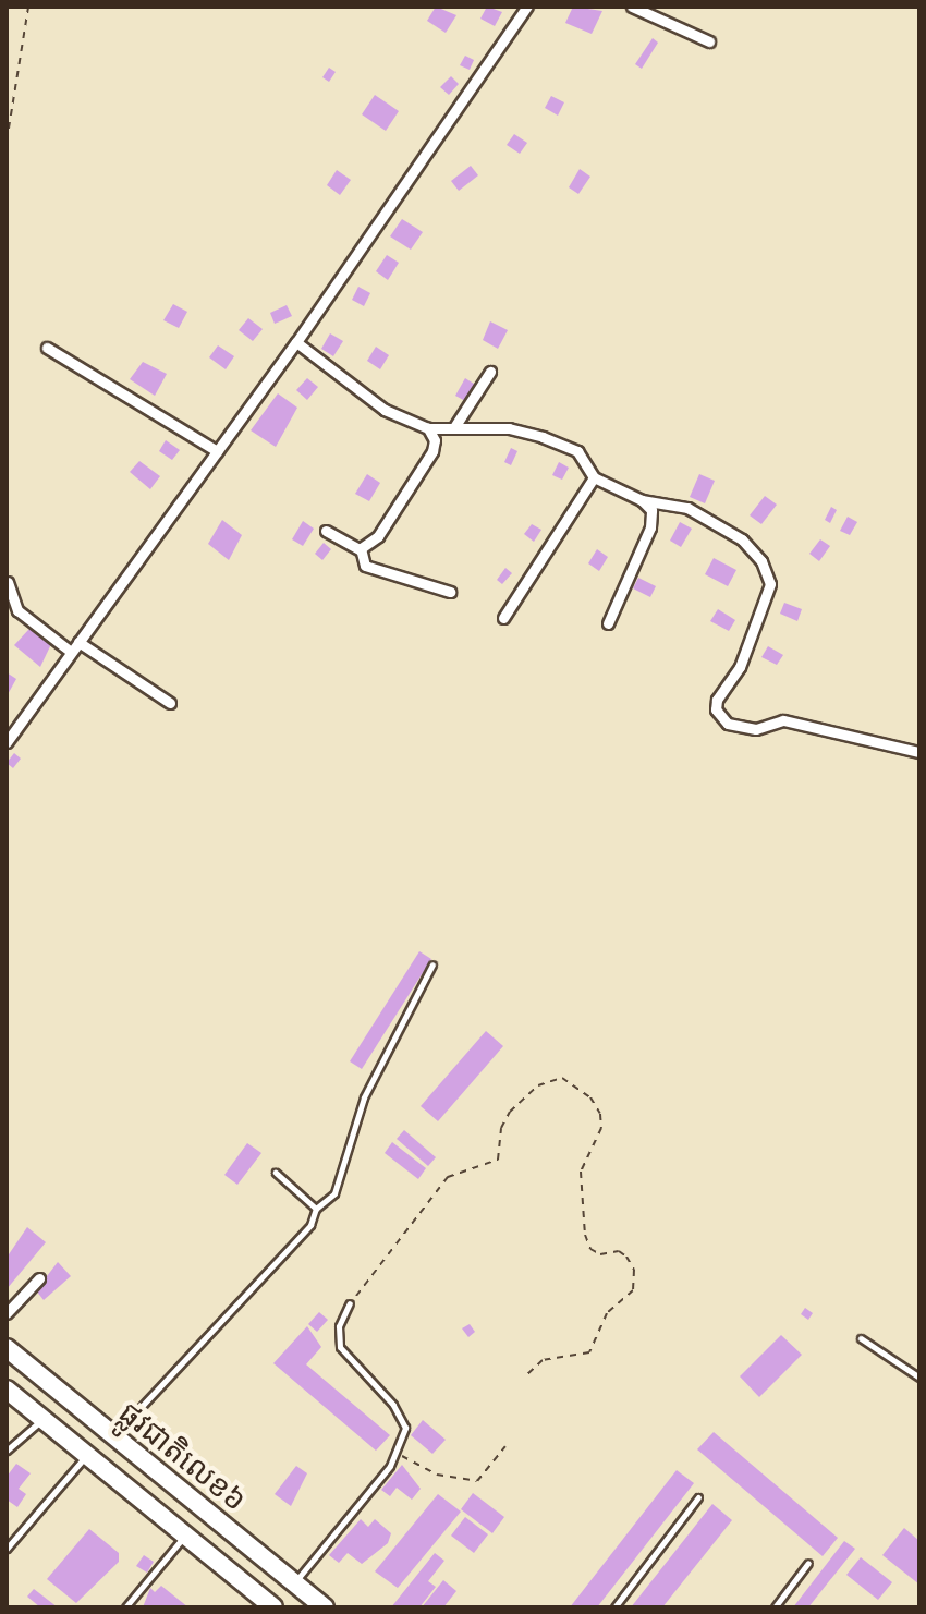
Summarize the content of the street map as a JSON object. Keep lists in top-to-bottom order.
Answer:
{
  "streets": {
    "highway": ["ផ្លូវជាតិលេខ៦"]
  }
}
